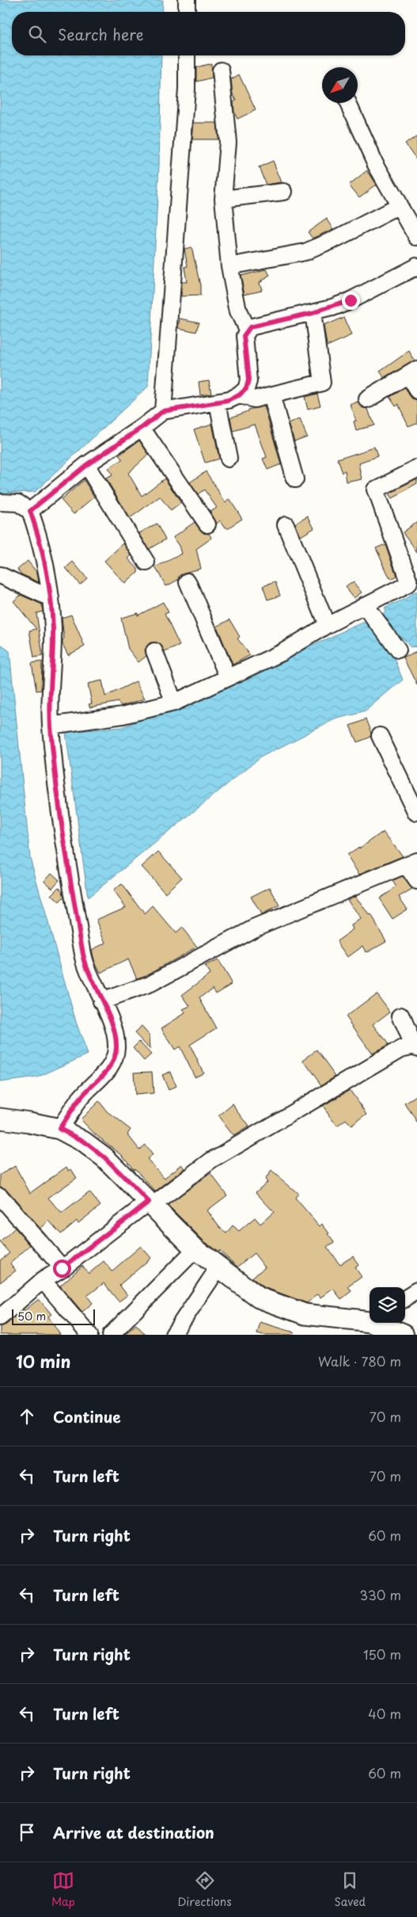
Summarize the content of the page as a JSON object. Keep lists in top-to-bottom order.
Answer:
{
  "scale_bar": "50 m",
  "north": "bottom left",
  "page": {
    "search": "Search here",
    "scale": "50 m",
    "heading": ["10 min", "Walk · 780 m"],
    "list": [
      ["Continue", "70 m"],
      ["Turn left", "70 m"],
      ["Turn right", "60 m"],
      ["Turn left", "330 m"],
      ["Turn right", "150 m"],
      ["Turn left", "40 m"],
      ["Turn right", "60 m"],
      "Arrive at destination"
    ],
    "nav": ["Map", "Directions", "Saved"]
  }
}
